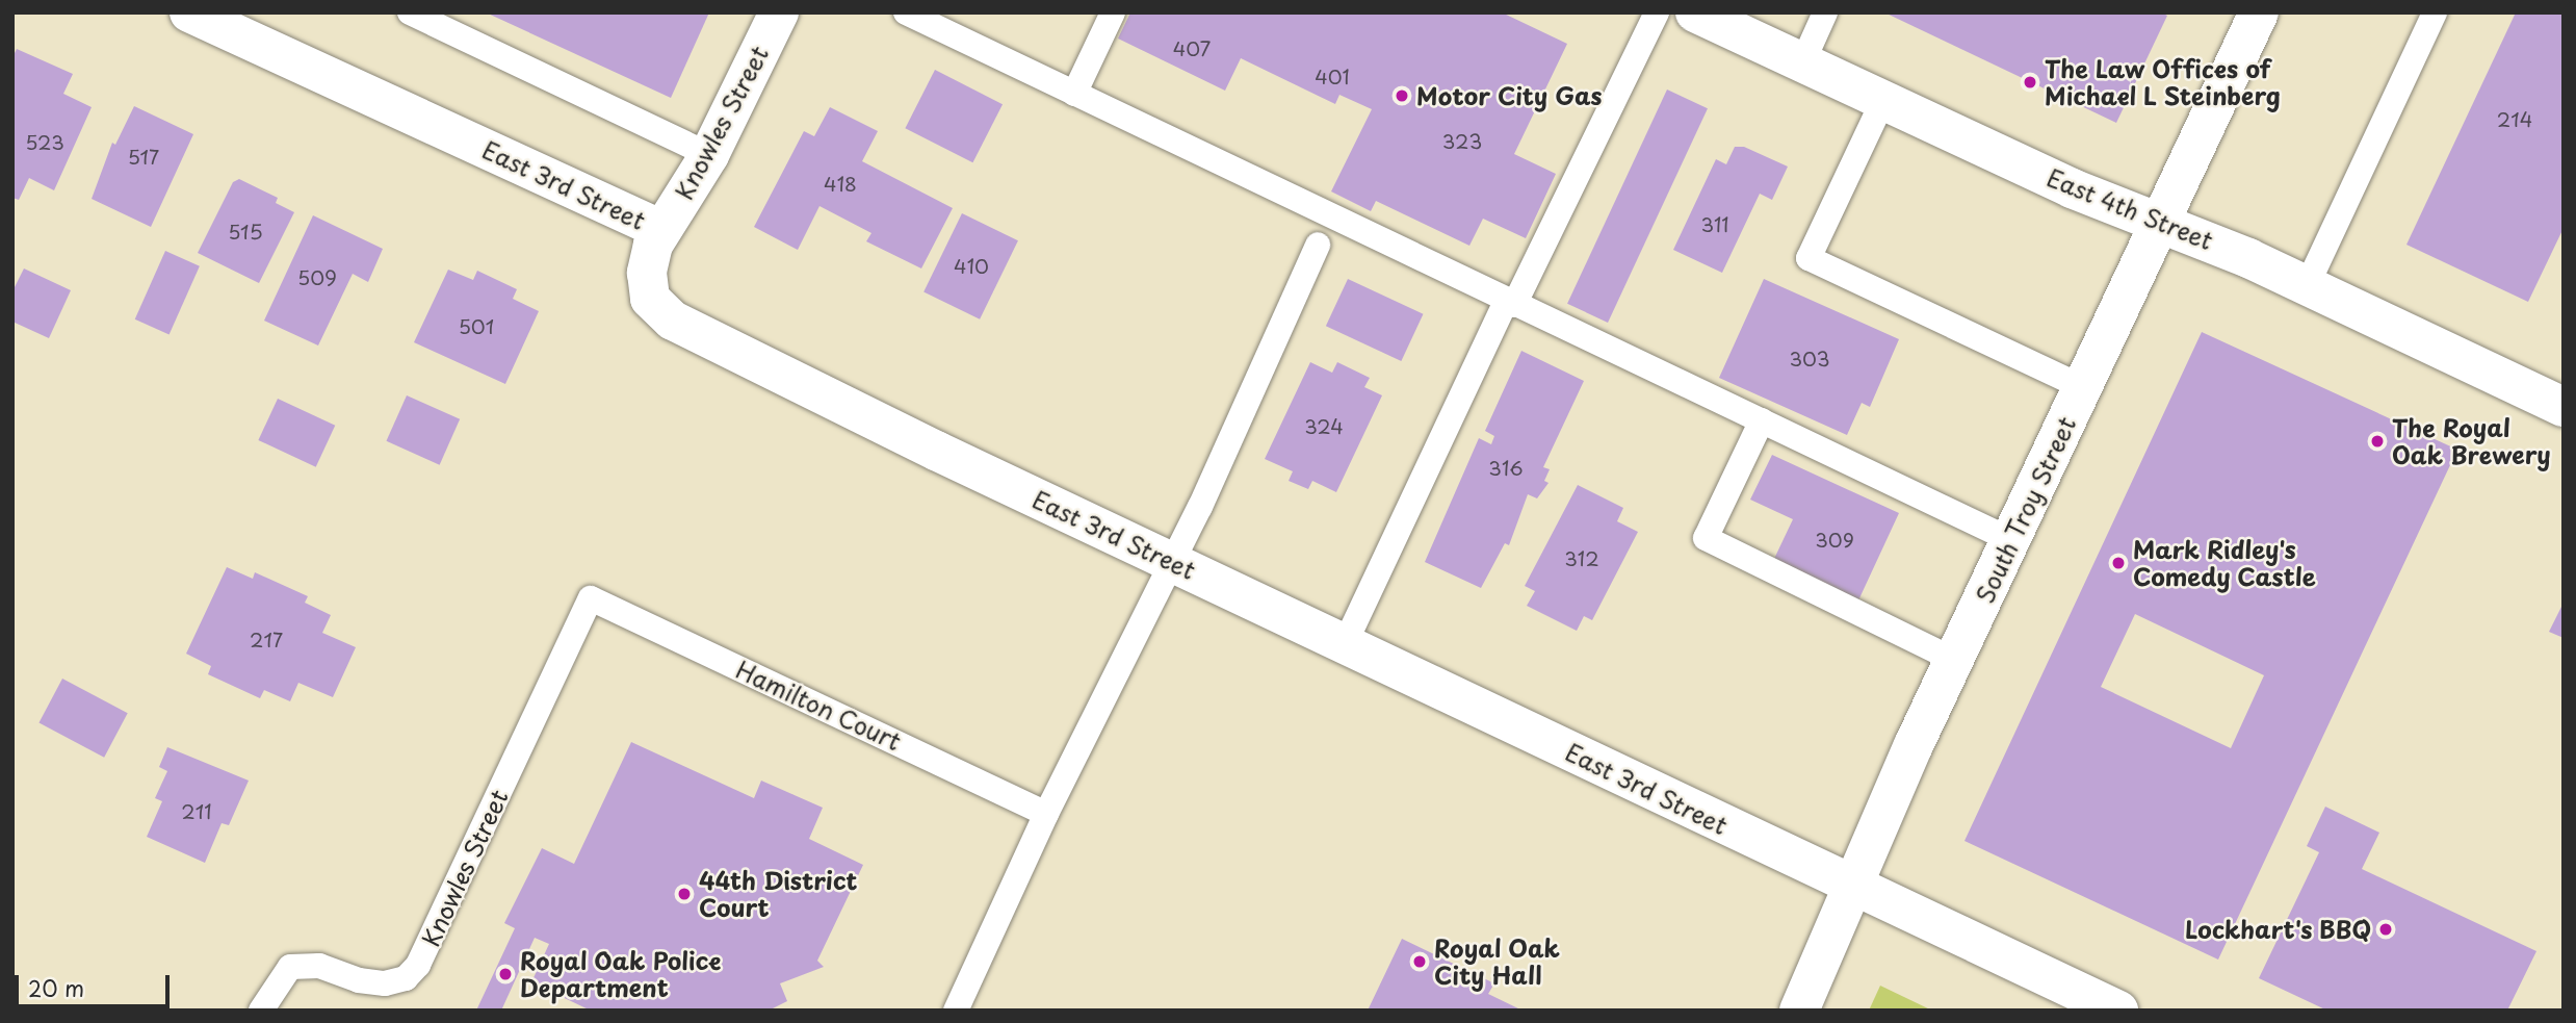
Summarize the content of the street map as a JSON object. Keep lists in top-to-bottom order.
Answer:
{
  "streets": {
    "street": [
      "Knowles Street",
      "East 3rd Street",
      "East 4th Street",
      "South Troy Street"
    ],
    "lane": ["Hamilton Court"]
  },
  "crossings": [
    ["Knowles Street", "East 3rd Street"],
    ["Knowles Street", "Hamilton Court"],
    ["East 3rd Street", "South Troy Street"],
    ["East 4th Street", "South Troy Street"]
  ],
  "places": [
    "The Law Offices of Michael L Steinberg",
    "Motor City Gas",
    "The Royal Oak Brewery",
    "Mark Ridley's Comedy Castle",
    "44th District Court",
    "Lockhart's BBQ",
    "Royal Oak City Hall",
    "Royal Oak Police Department"
  ],
  "house_numbers": [
    "407",
    "401",
    "214",
    "323",
    "523",
    "517",
    "418",
    "311",
    "515",
    "410",
    "509",
    "501",
    "303",
    "324",
    "316",
    "309",
    "312",
    "217",
    "211"
  ],
  "scale_bar": "20 m"
}
